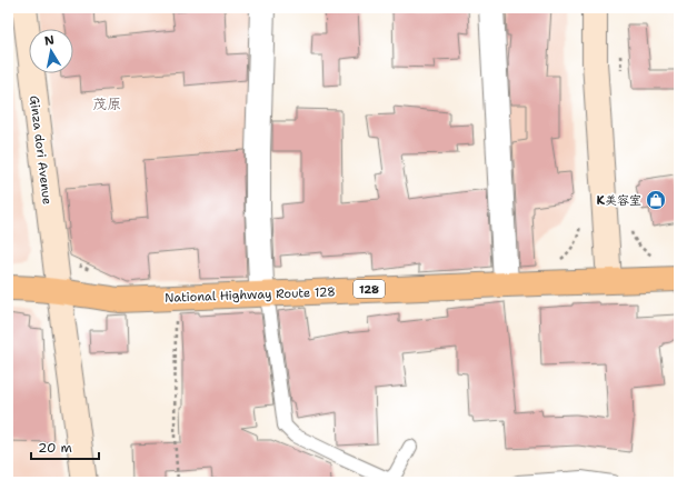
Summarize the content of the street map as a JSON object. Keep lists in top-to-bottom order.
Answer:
{
  "streets": {
    "highway": ["128", "National Highway Route 128"],
    "street": ["Ginza dori Avenue"]
  },
  "crossings": [
    ["Ginza dori Avenue", "National Highway Route 128"]
  ],
  "districts": ["茂原"],
  "places": {
    "shop": ["K美容室"]
  },
  "scale_bar": "20 m",
  "north": "top"
}
